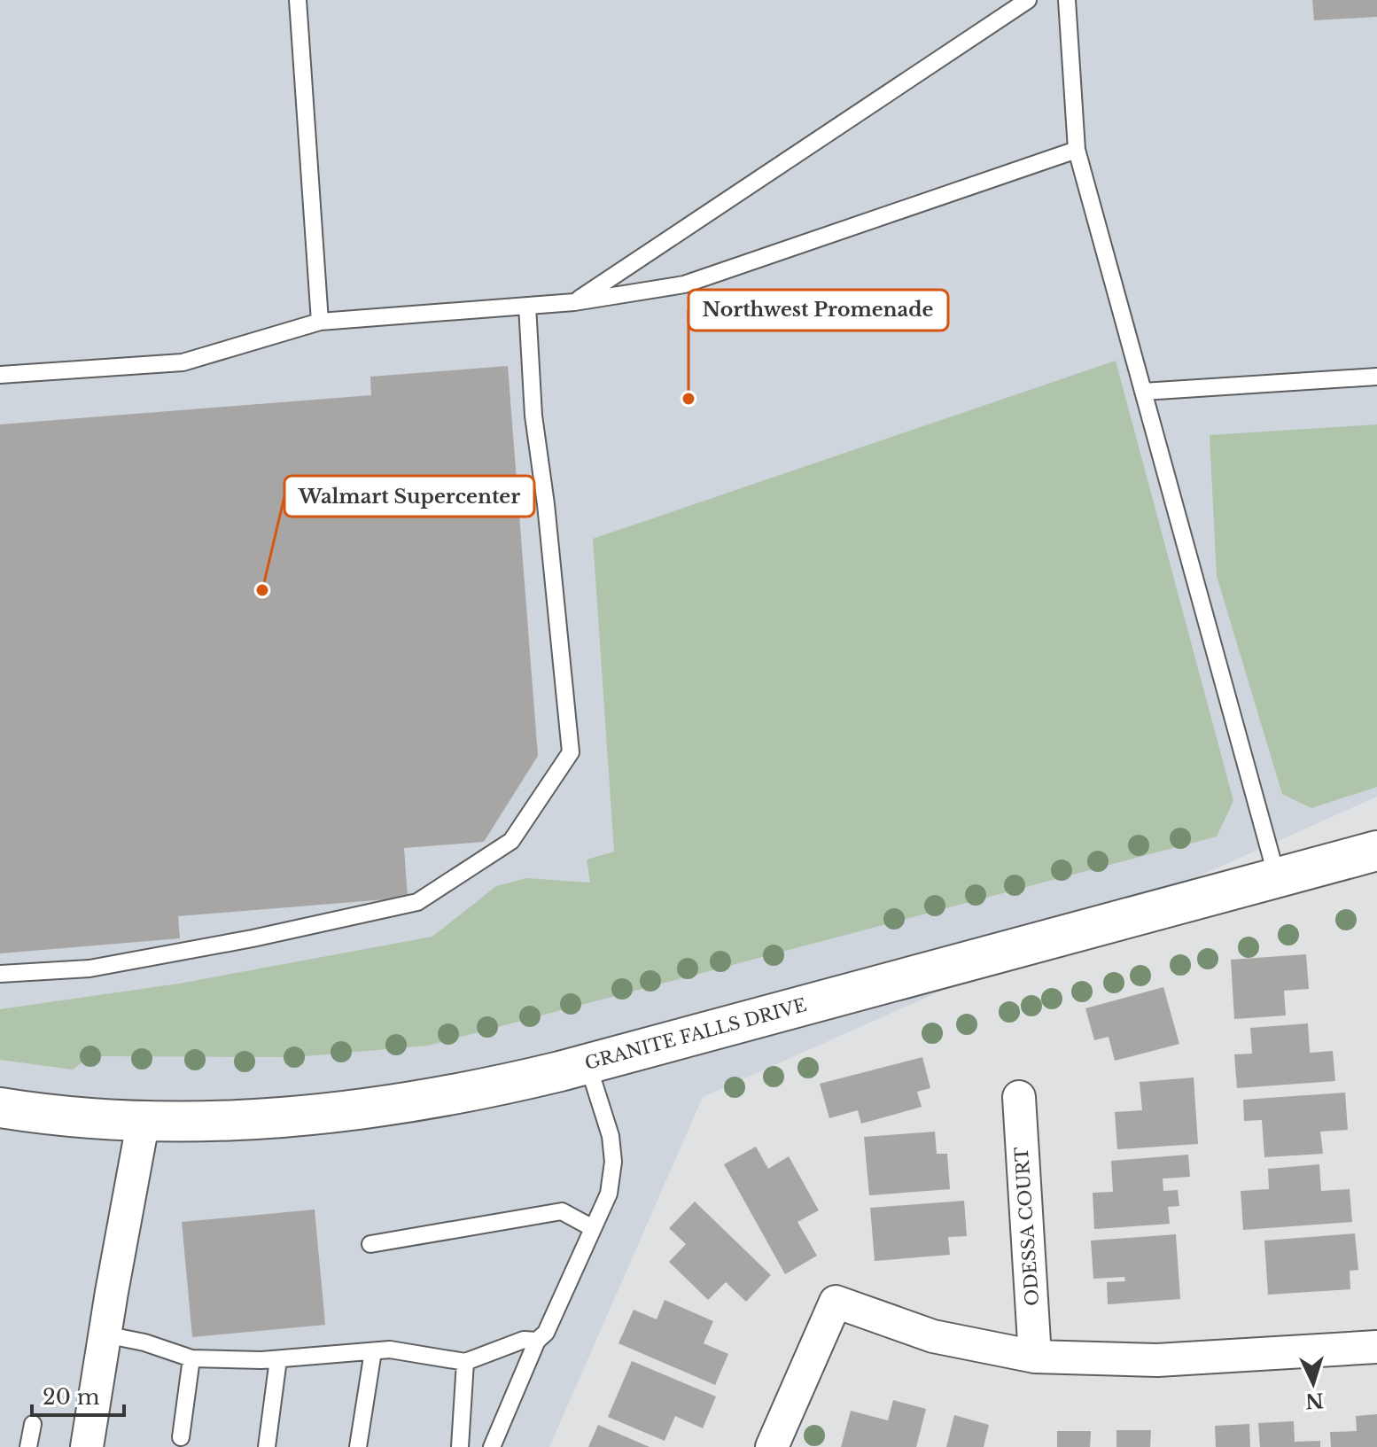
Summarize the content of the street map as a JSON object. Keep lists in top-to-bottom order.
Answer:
{
  "streets": {
    "street": ["GRANITE FALLS DRIVE", "ODESSA COURT"]
  },
  "places": ["Northwest Promenade", "Walmart Supercenter"],
  "scale_bar": "20 m",
  "north": "bottom"
}
